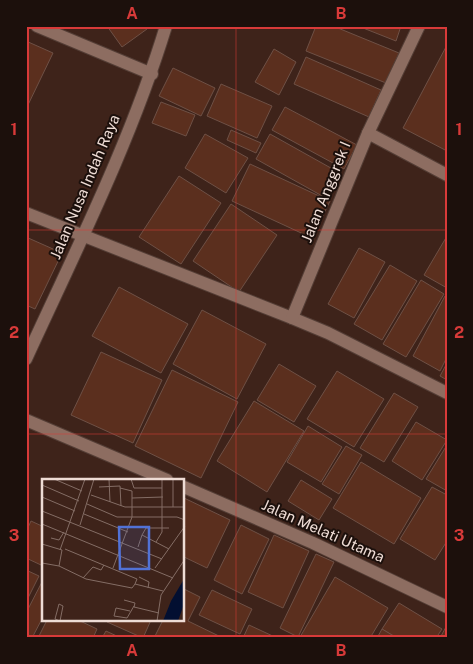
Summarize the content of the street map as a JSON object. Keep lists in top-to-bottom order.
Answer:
{
  "streets": {
    "street": ["Jalan Nusa Indah Raya", "Jalan Anggrek I", "Jalan Melati Utama"]
  },
  "grid": {
    "columns": ["A", "B"],
    "rows": ["1", "2", "3"]
  }
}
